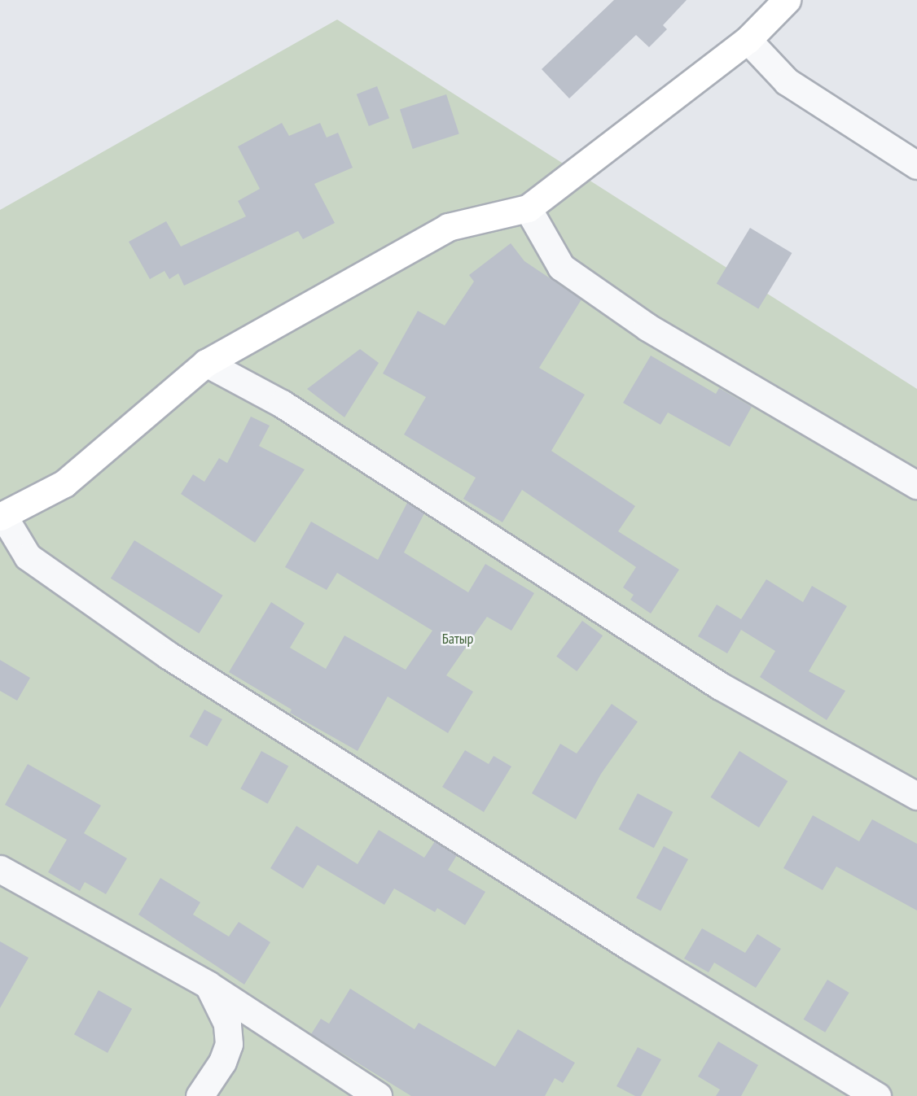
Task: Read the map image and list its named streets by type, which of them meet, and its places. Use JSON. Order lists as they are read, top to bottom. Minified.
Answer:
{"parks":["Батыр"]}
